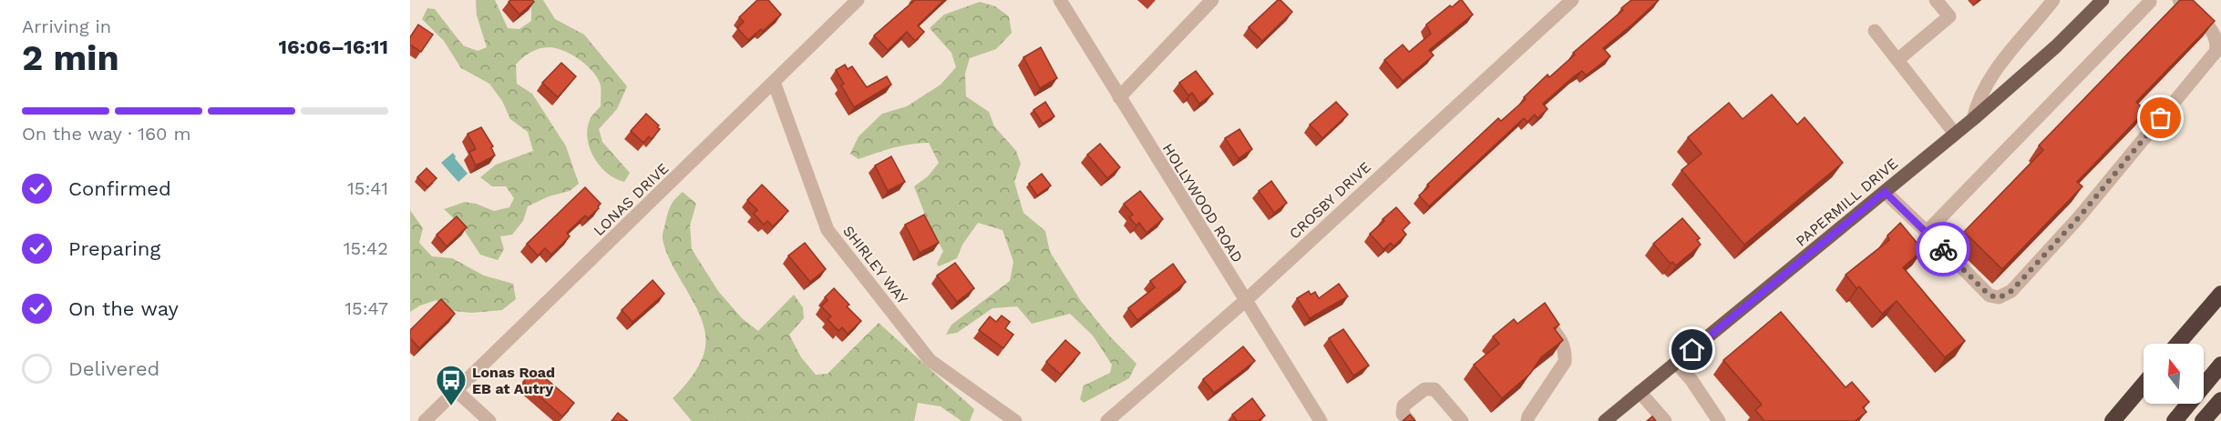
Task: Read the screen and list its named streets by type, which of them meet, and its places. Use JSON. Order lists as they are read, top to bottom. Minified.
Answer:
{"streets":{"main road":["PAPERMILL DRIVE"],"street":["LONAS DRIVE","CROSBY DRIVE","HOLLYWOOD ROAD","SHIRLEY WAY"]},"crossings":[["LONAS DRIVE","SHIRLEY WAY"],["CROSBY DRIVE","HOLLYWOOD ROAD"]],"places":{"bus stop":["Lonas Road EB at Autry"]},"north":"top","page":{"heading":["2 min","Arriving in","16:06–16:11"],"bar":"On the way · 160 m","list":[["Confirmed","15:41"],["Preparing","15:42"],["On the way","15:47"],"Delivered"]}}
